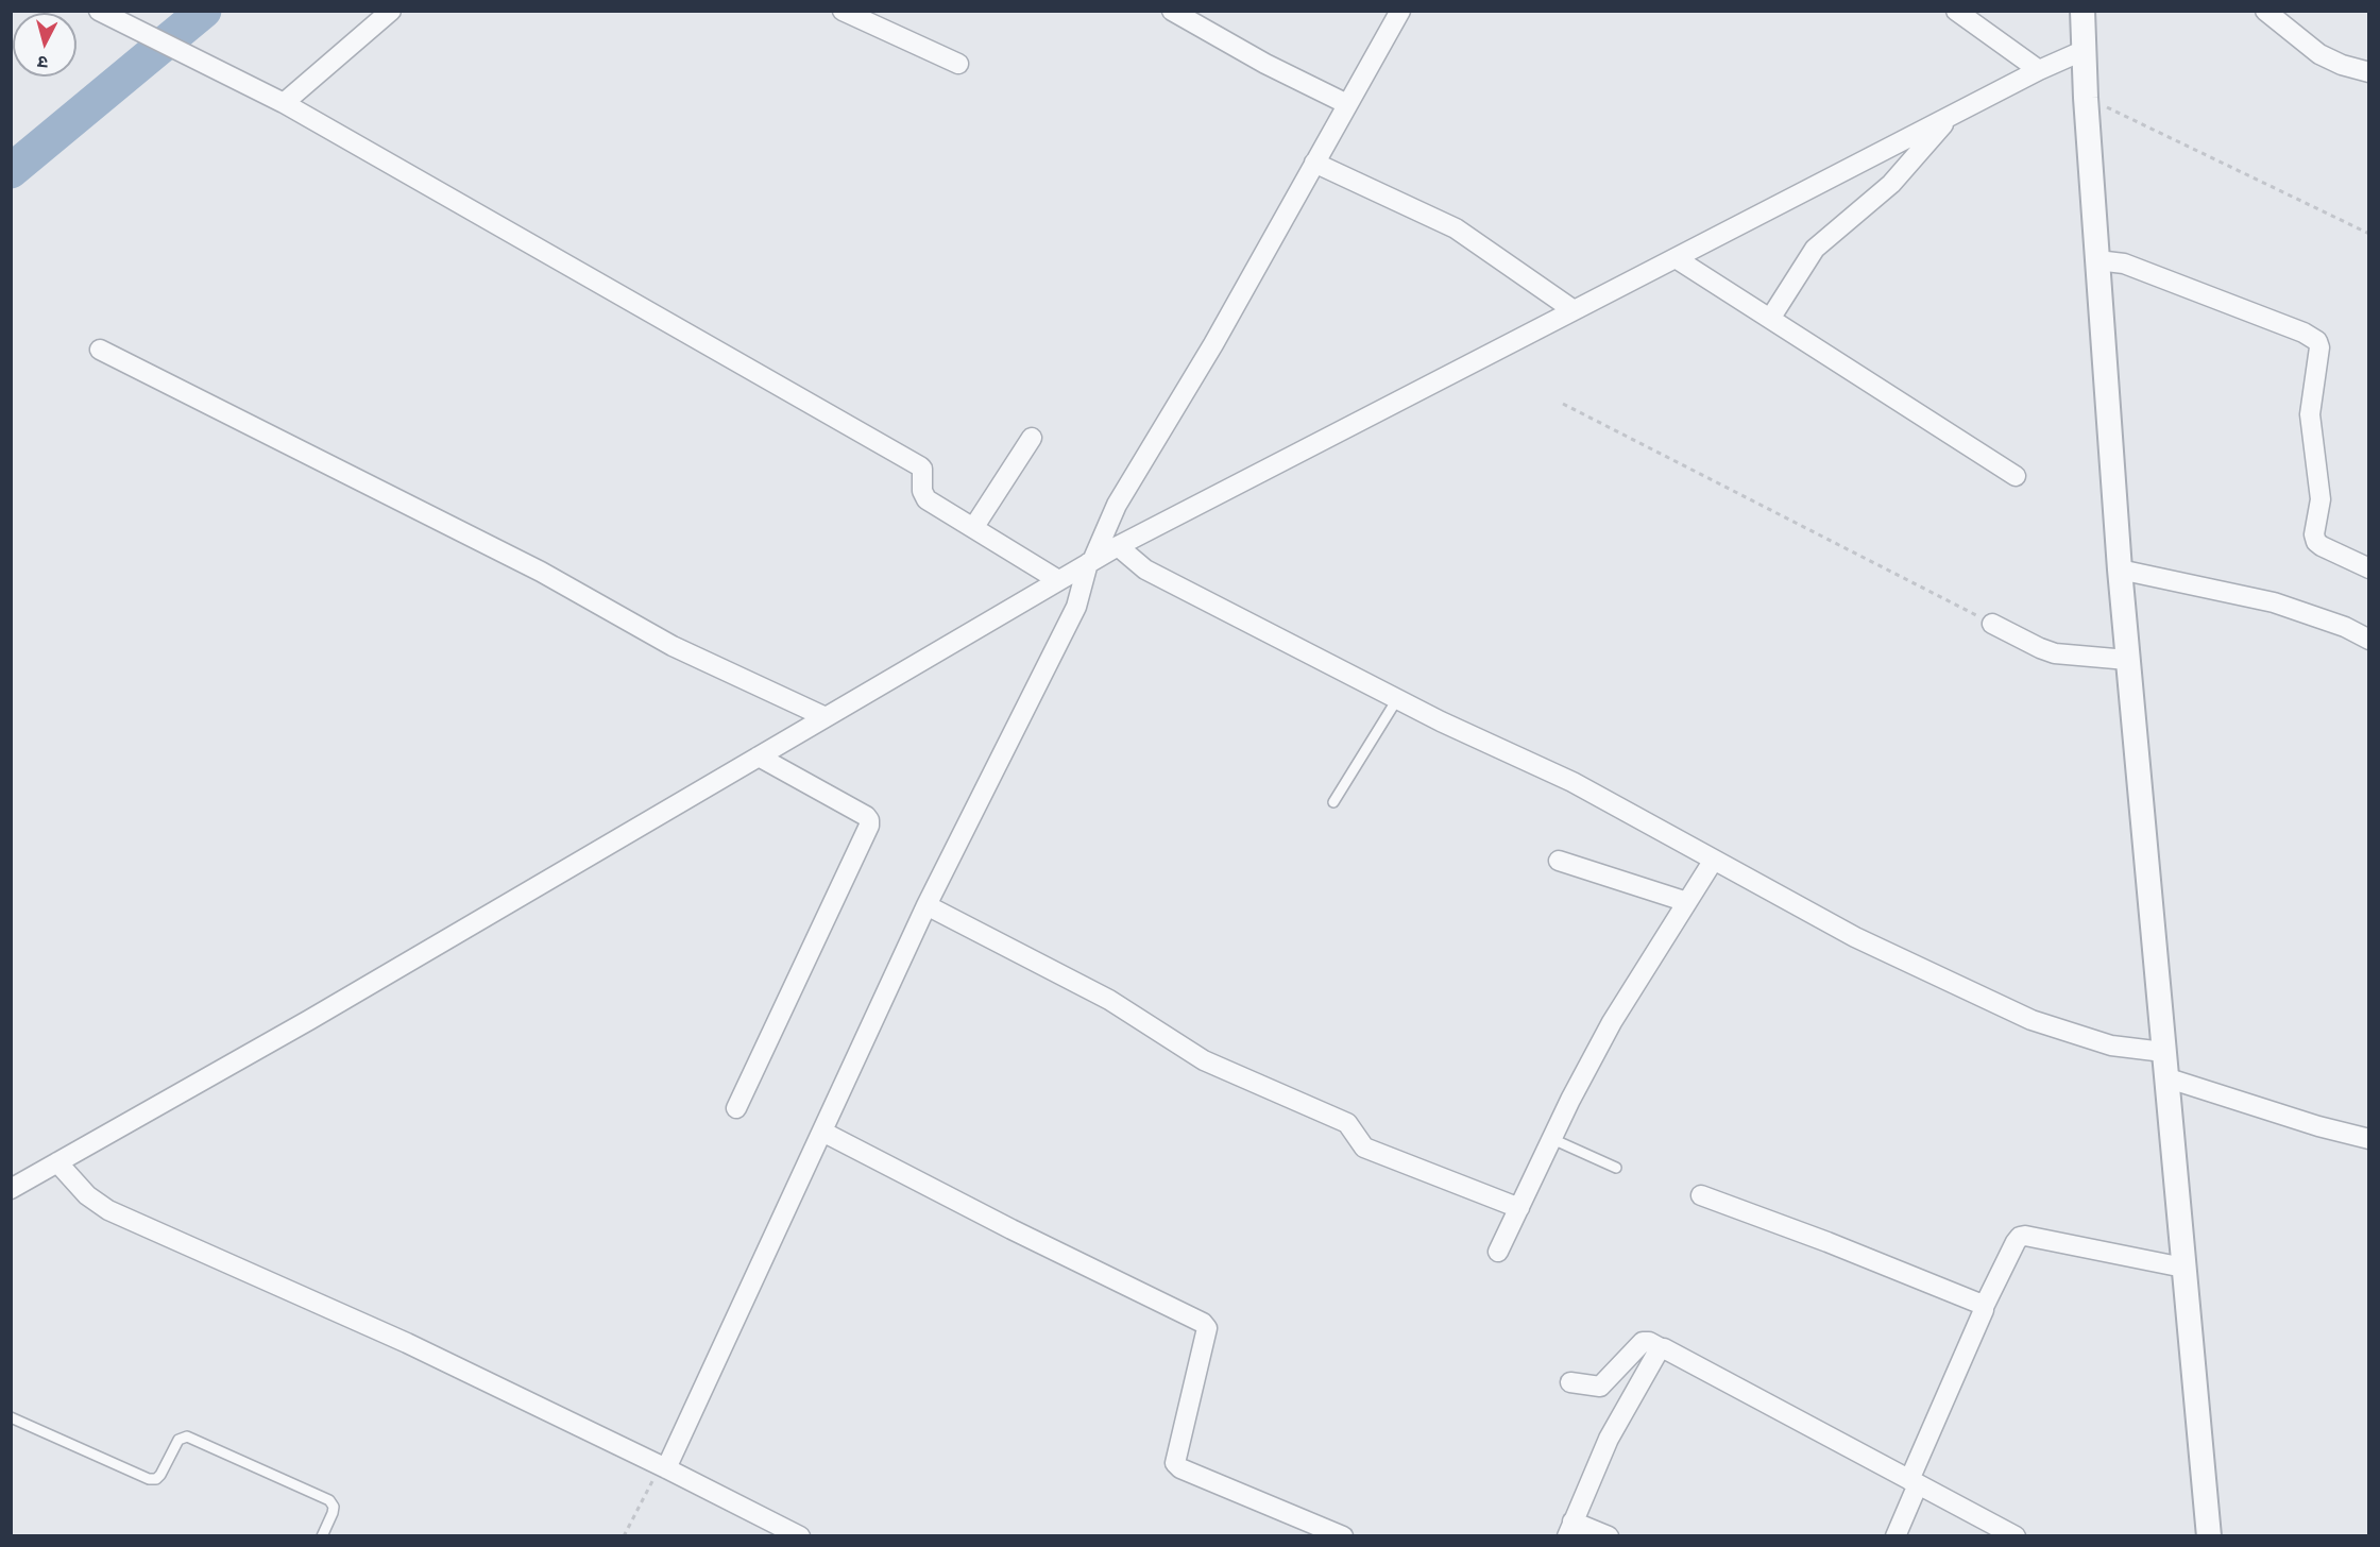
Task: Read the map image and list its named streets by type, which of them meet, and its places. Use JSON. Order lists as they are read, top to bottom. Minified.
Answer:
{"north":"bottom"}
